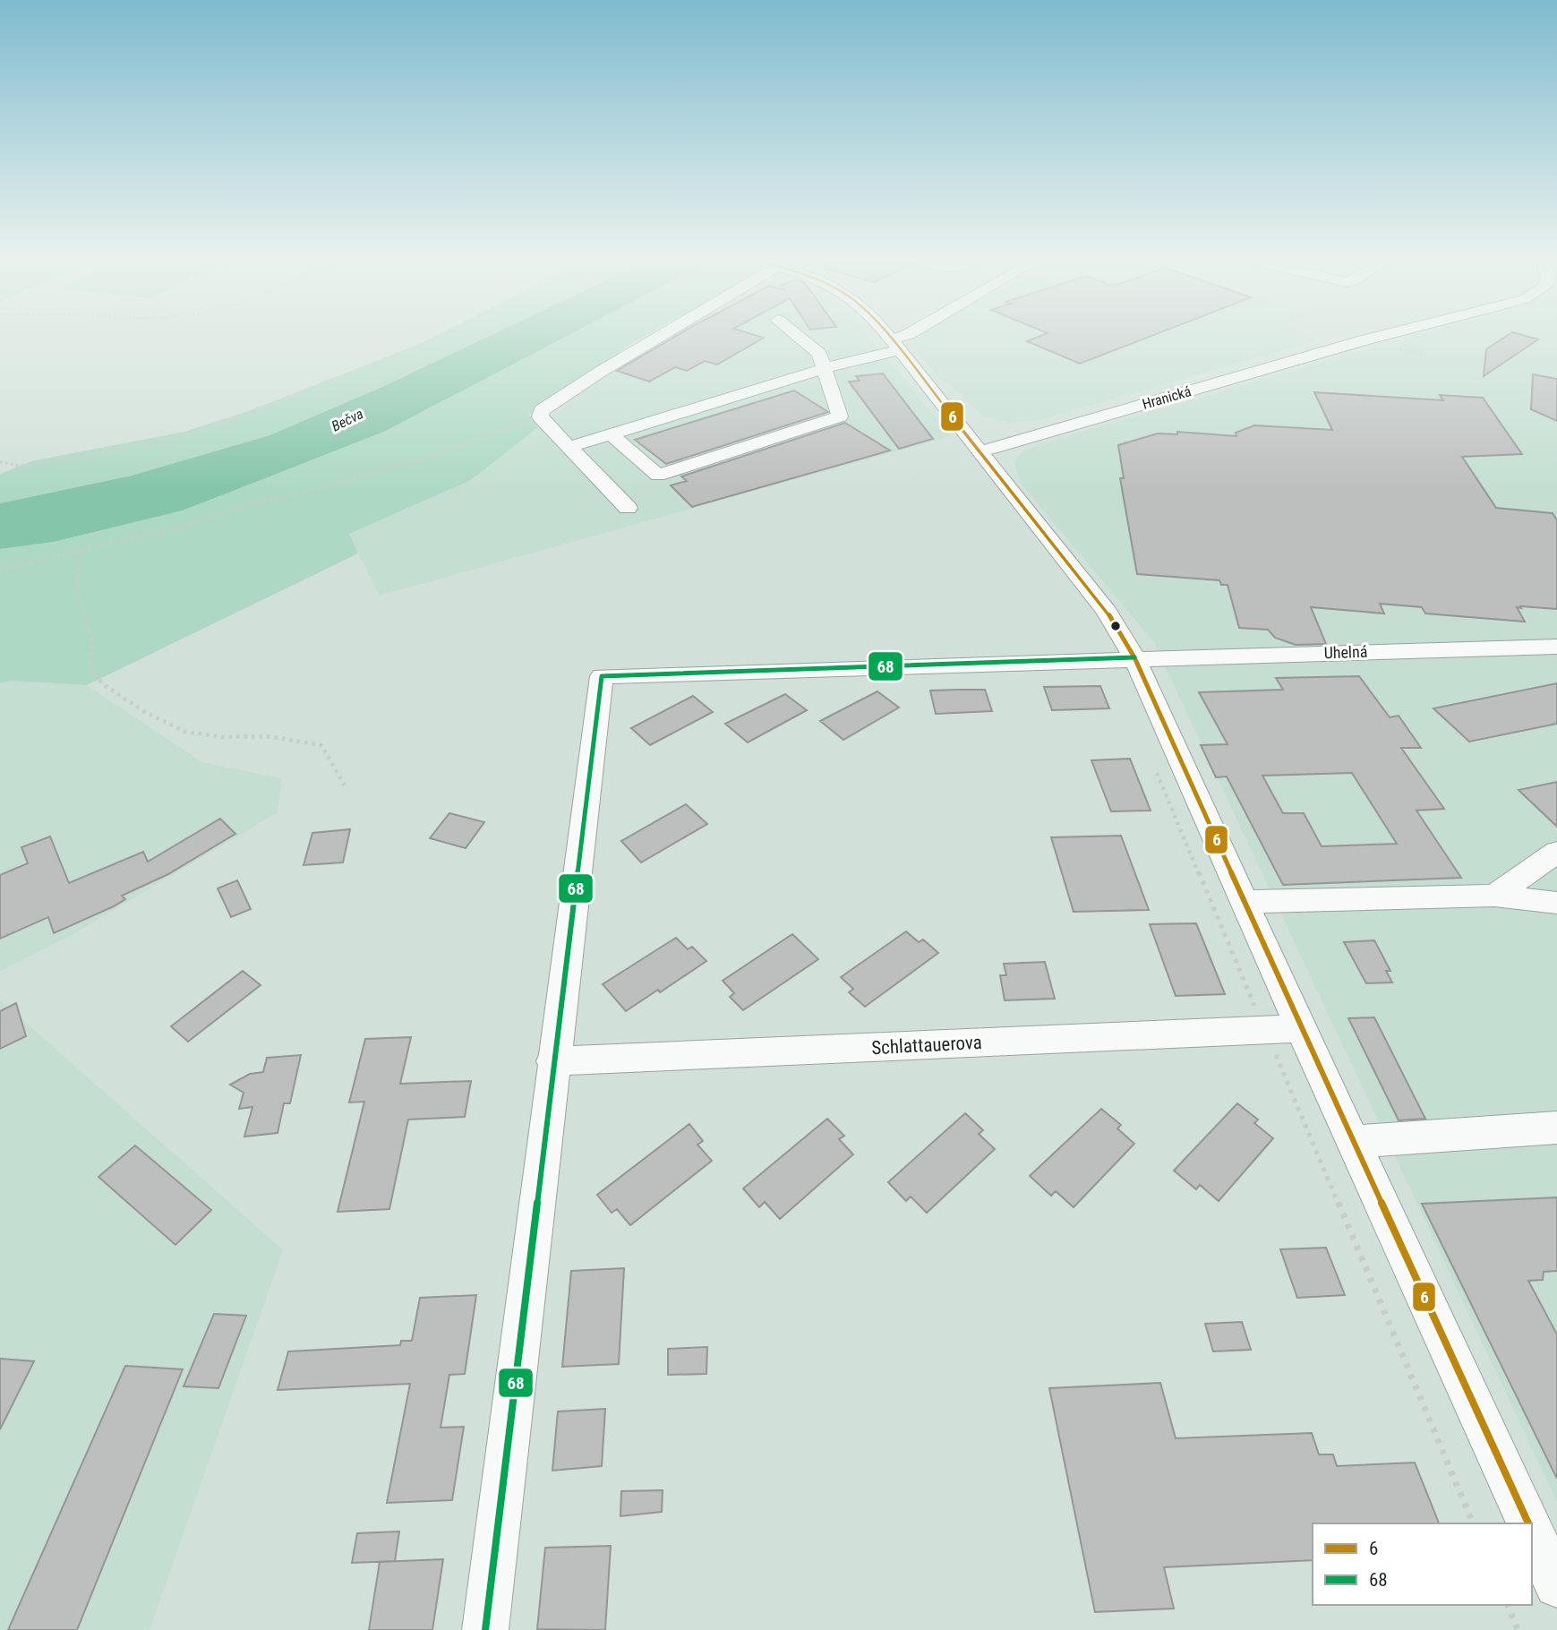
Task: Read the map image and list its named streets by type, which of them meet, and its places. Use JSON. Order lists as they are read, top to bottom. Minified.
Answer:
{"streets":{"street":["Hranická","Uhelná","Schlattauerova"]},"crossings":[["Uhelná","Schlattauerova"]],"water":["Bečva"],"lines":["transit line 6","transit line 68"],"legend":["6","68"]}
